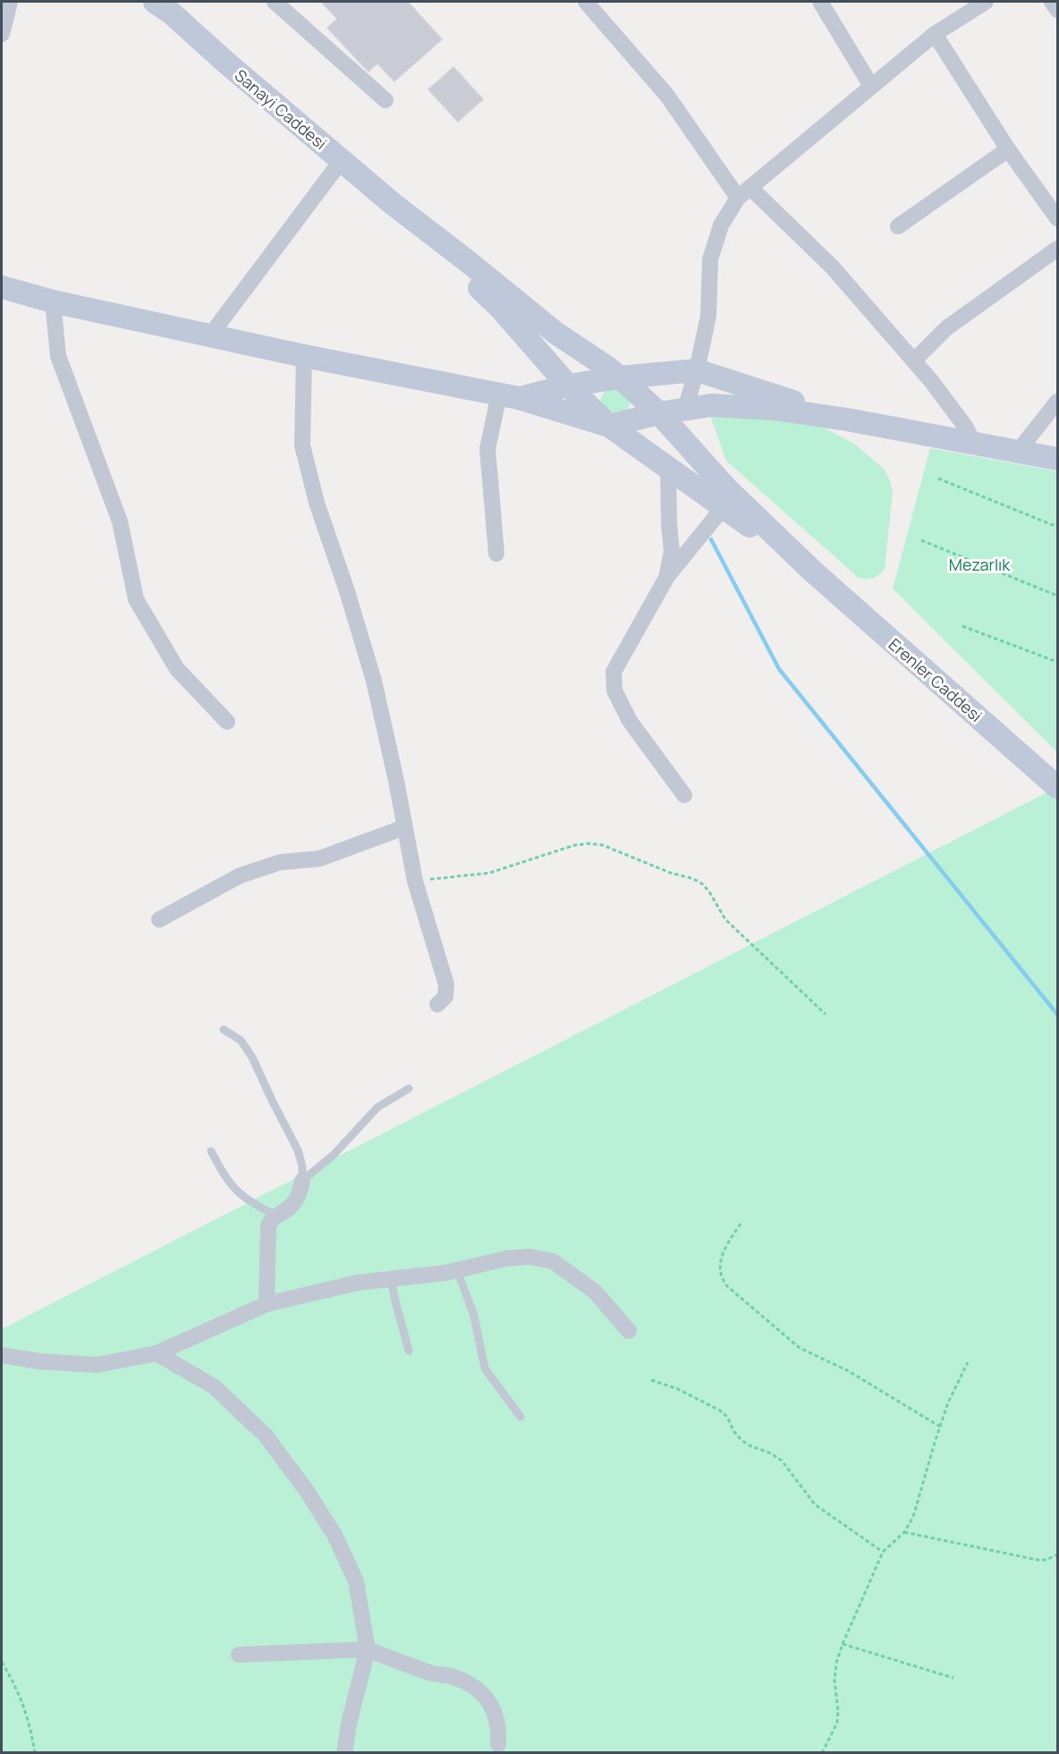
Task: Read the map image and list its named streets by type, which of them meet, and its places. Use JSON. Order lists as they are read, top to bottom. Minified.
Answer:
{"streets":{"main road":["Sanayi Caddesi","Erenler Caddesi"]},"crossings":[["Sanayi Caddesi","Erenler Caddesi"]],"parks":["Mezarlık"]}
